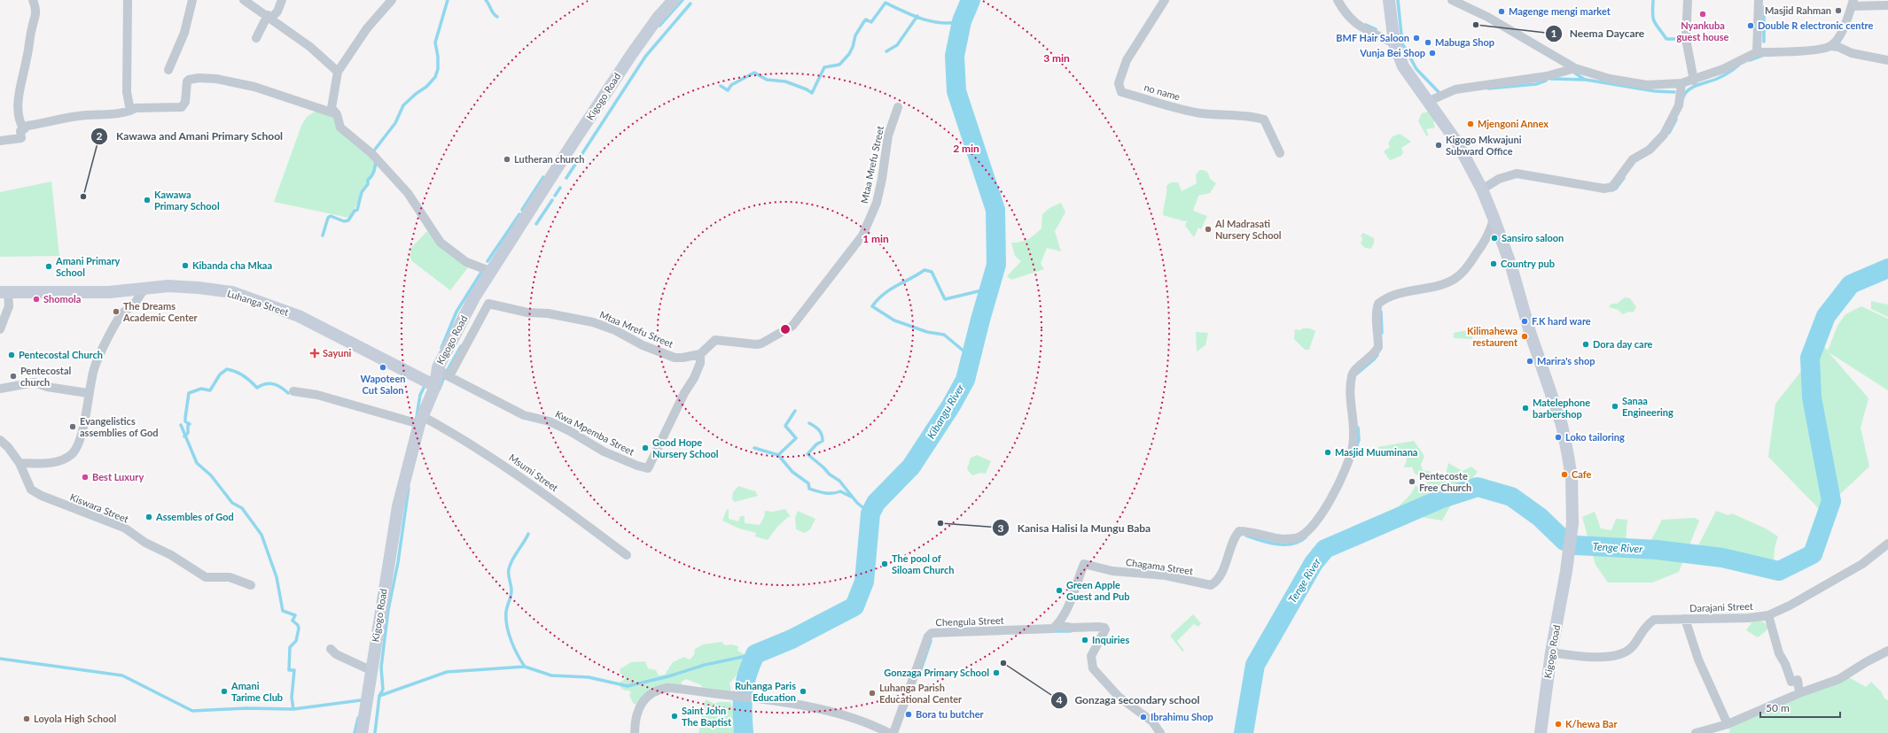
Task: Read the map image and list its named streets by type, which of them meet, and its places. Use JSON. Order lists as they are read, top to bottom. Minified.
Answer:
{"streets":{"street":["no name","Kigogo Road","Mtaa Mrefu Street","Luhanga Street","Kwa Mpemba Street","Msumi Street","Kiswara Street","Chagama Street","Darajani Street","Chengula Street"]},"crossings":[["Kigogo Road","Mtaa Mrefu Street"],["Kigogo Road","Luhanga Street"],["Kigogo Road","Kwa Mpemba Street"],["Kigogo Road","Msumi Street"],["Kigogo Road","Chagama Street"],["Kigogo Road","Darajani Street"],["Mtaa Mrefu Street","Kwa Mpemba Street"],["Chagama Street","Chengula Street"]],"water":["Kibangu River","Tenge River"],"places":{"other":["Masjid Rahman","Magenge mengi market","Nyankuba guest house","Neema Daycare","Double R electronic centre","BMF Hair Saloon","Mabuga Shop","Vunja Bei Shop","Mjengoni Annex","Kigogo Mkwajuni Subward Office","Lutheran church","Kawawa and Amani Primary School","Kawawa Primary School","Al Madrasati Nursery School","Sansiro saloon","Country pub","Kibanda cha Mkaa","Amani Primary School","Shomola","The Dreams Academic Center","F.K hard ware","Kilimahewa restaurent","Dora day care","Pentecostal Church","Marira's shop","Wapoteen Cut Salon","Pentecostal church","Sanaa Engineering","Matelephone barbershop","Evangelistics assemblies of God","Loko tailoring","Good Hope Nursery School","Masjid Muuminana","Cafe","Best Luxury","Pentecoste Free Church","Assembles of God","Kanisa Halisi la Mungu Baba","The pool of Siloam Church","Green Apple Guest and Pub","Inquiries","Gonzaga secondary school","Gonzaga Primary School","Amani Tarime Club","Ruhanga Paris Education","Luhanga Parish Educational Center","Bora tu butcher","Saint John The Baptist","Ibrahimu Shop","Loyola High School","K/hewa Bar"],"health":["Sayuni"]},"scale_bar":"50 m","rings":["3 min","2 min","1 min"]}
